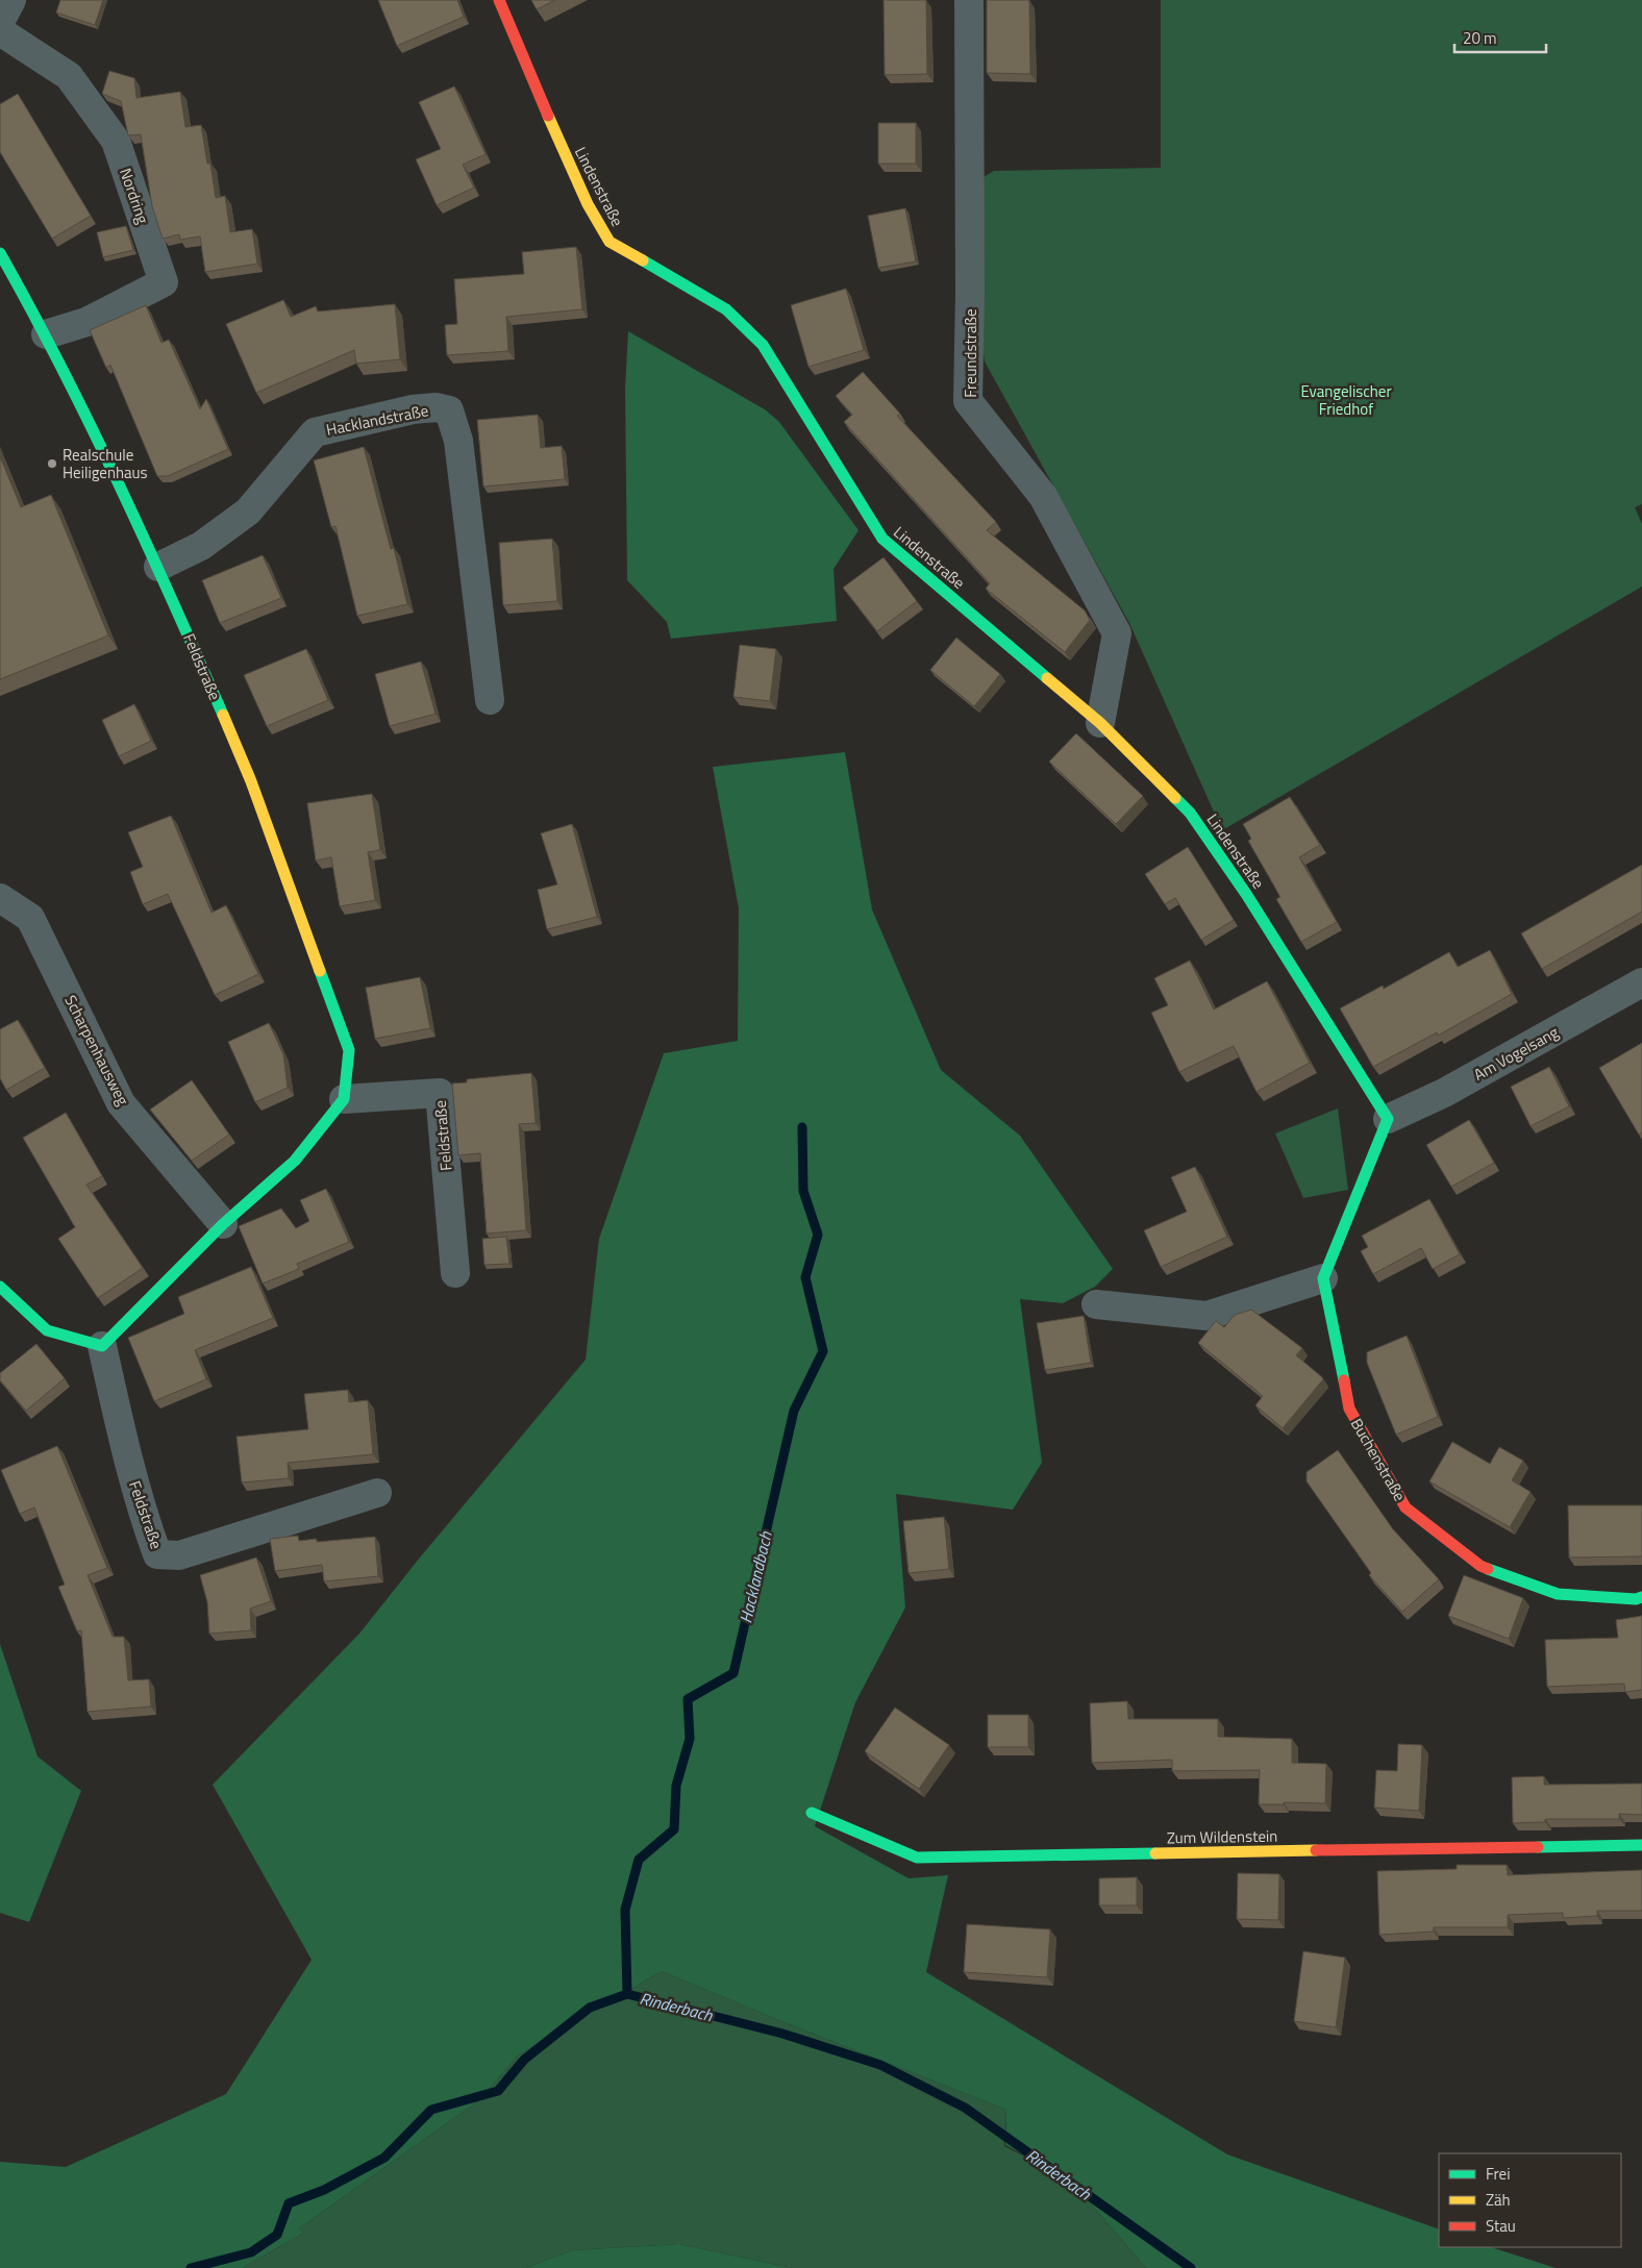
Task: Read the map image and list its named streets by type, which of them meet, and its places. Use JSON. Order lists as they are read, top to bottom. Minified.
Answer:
{"streets":{"street":["Lindenstraße","Nordring","Freundstraße","Hacklandstraße","Feldstraße","Scharpenhausweg","Am Vogelsang","Buchenstraße","Zum Wildenstein"]},"crossings":[["Lindenstraße","Freundstraße"],["Lindenstraße","Am Vogelsang"],["Nordring","Feldstraße"],["Hacklandstraße","Feldstraße"]],"water":["Hacklandbach","Rinderbach"],"parks":["Evangelischer Friedhof"],"places":["Realschule Heiligenhaus"],"legend":["Frei","Zäh","Stau"],"scale_bar":"20 m"}
